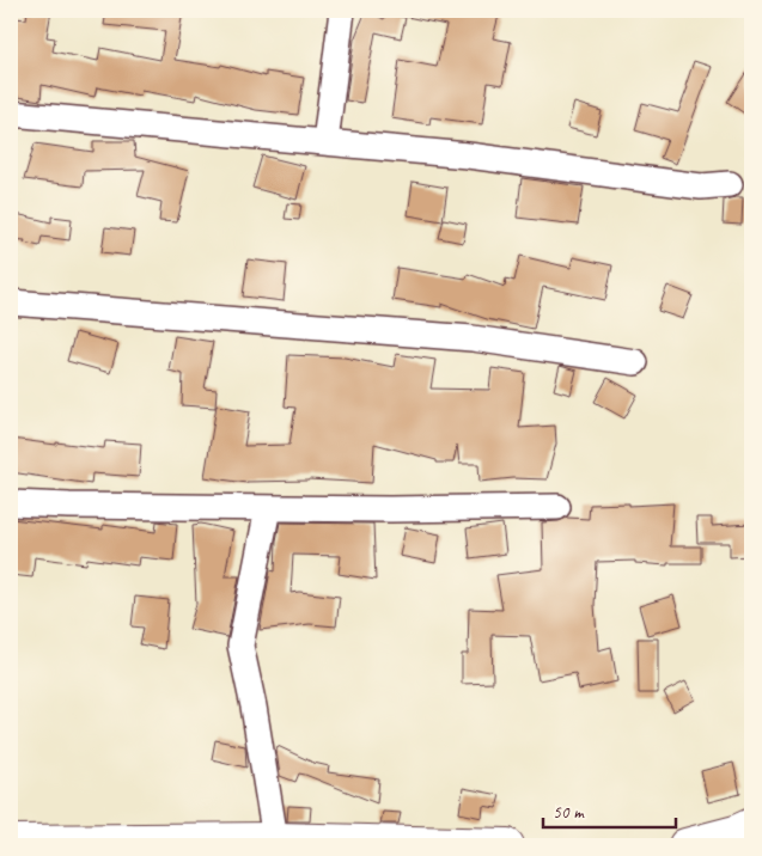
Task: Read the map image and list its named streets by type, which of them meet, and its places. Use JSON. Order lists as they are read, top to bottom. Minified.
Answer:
{"scale_bar":"50 m"}
